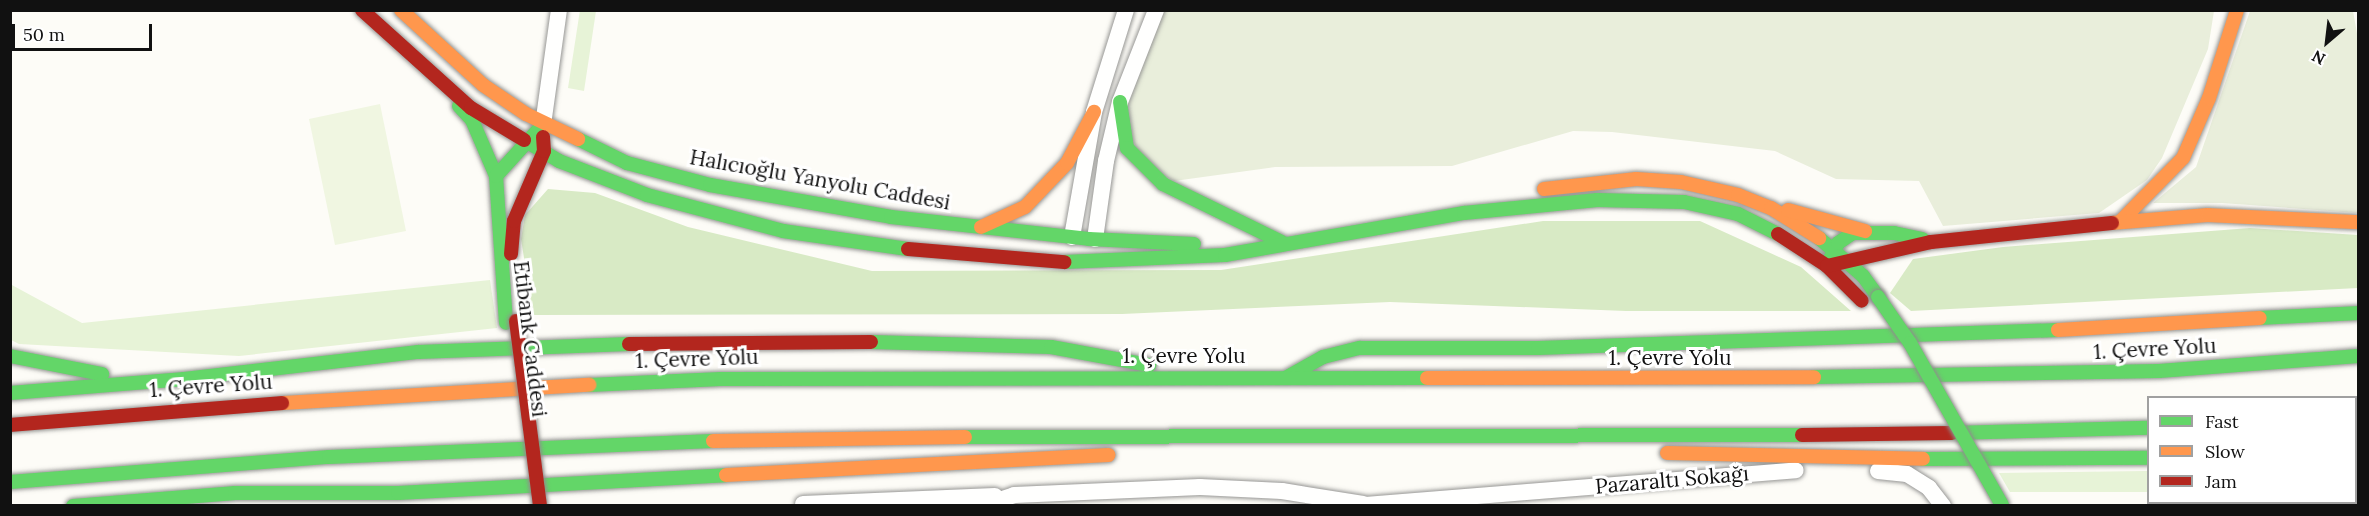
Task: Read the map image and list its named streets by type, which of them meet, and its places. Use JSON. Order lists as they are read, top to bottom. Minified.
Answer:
{"streets":{"main road":["Halıcıoğlu Yanyolu Caddesi","Etibank Caddesi","1. Çevre Yolu"],"street":["Pazaraltı Sokağı"]},"crossings":[["Halıcıoğlu Yanyolu Caddesi","Etibank Caddesi"]],"legend":["Fast","Slow","Jam"],"scale_bar":"50 m","north":"bottom left"}
